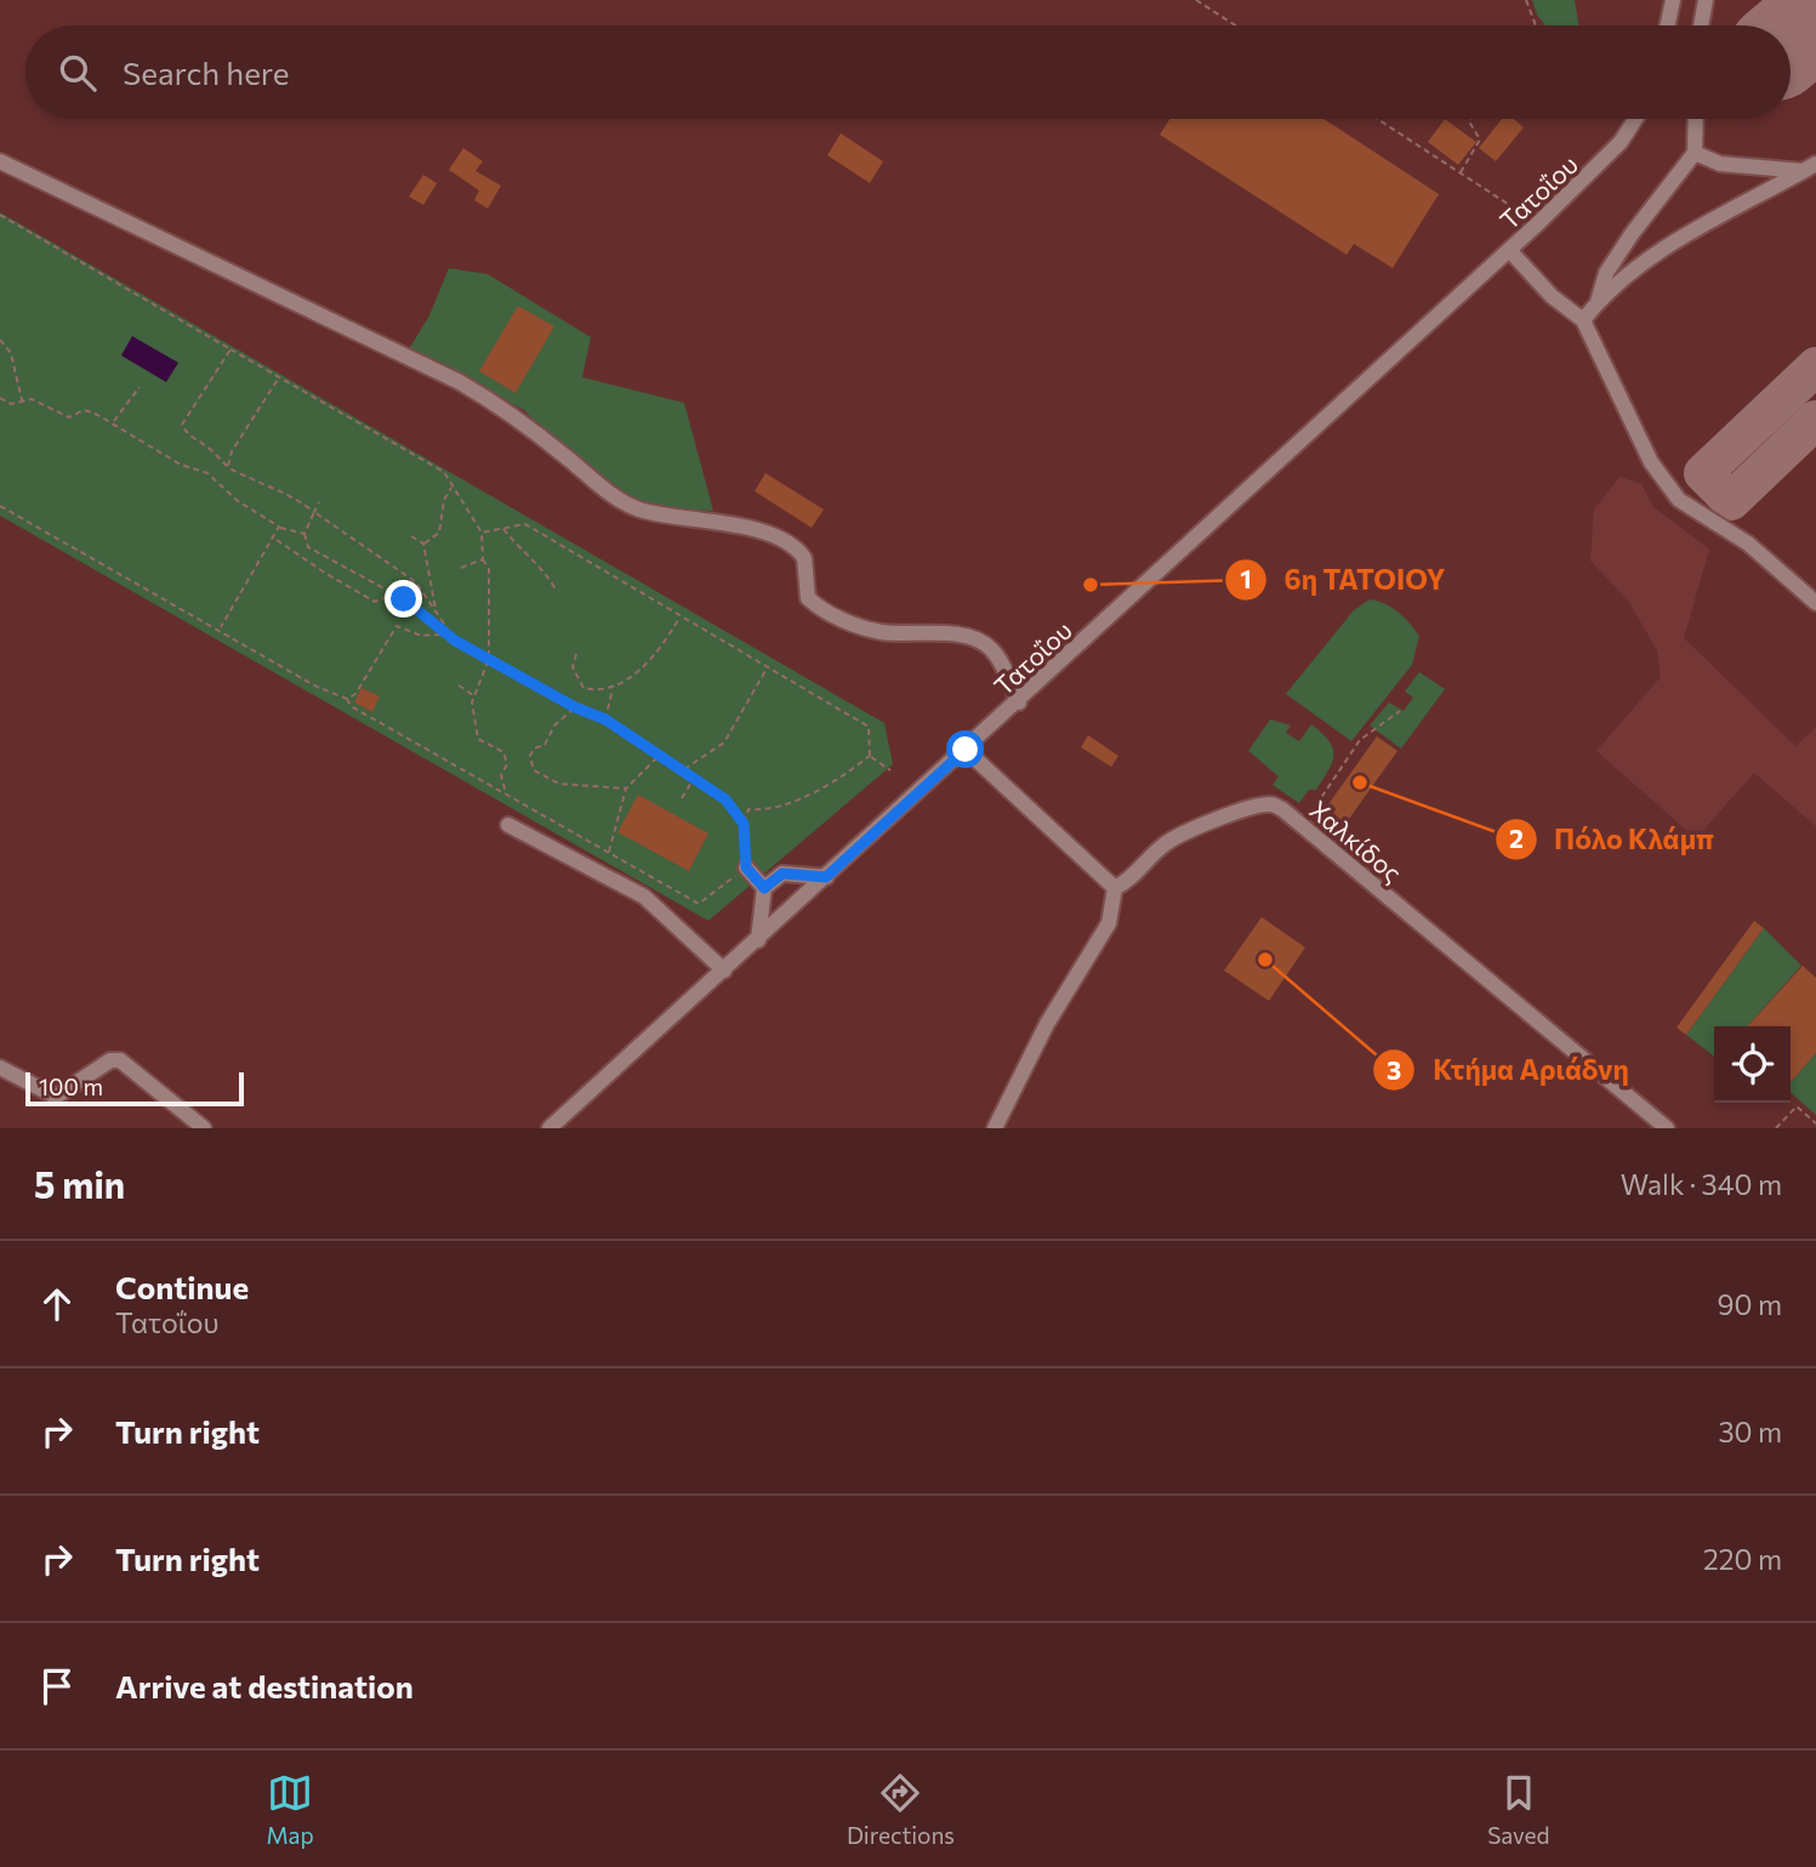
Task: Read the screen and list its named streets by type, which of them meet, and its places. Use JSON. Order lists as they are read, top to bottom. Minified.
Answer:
{"streets":{"street":["Τατοΐου","Χαλκίδος"]},"places":["6η ΤΑΤΟΙΟΥ","Πόλο Κλάμπ","Κτήμα Αριάδνη"],"scale_bar":"100 m","page":{"search":"Search here","scale":"100 m","heading":["5 min","Walk · 340 m"],"list":[["Continue","Τατοΐου","90 m"],["Turn right","30 m"],["Turn right","220 m"],"Arrive at destination"],"nav":["Map","Directions","Saved"]}}
